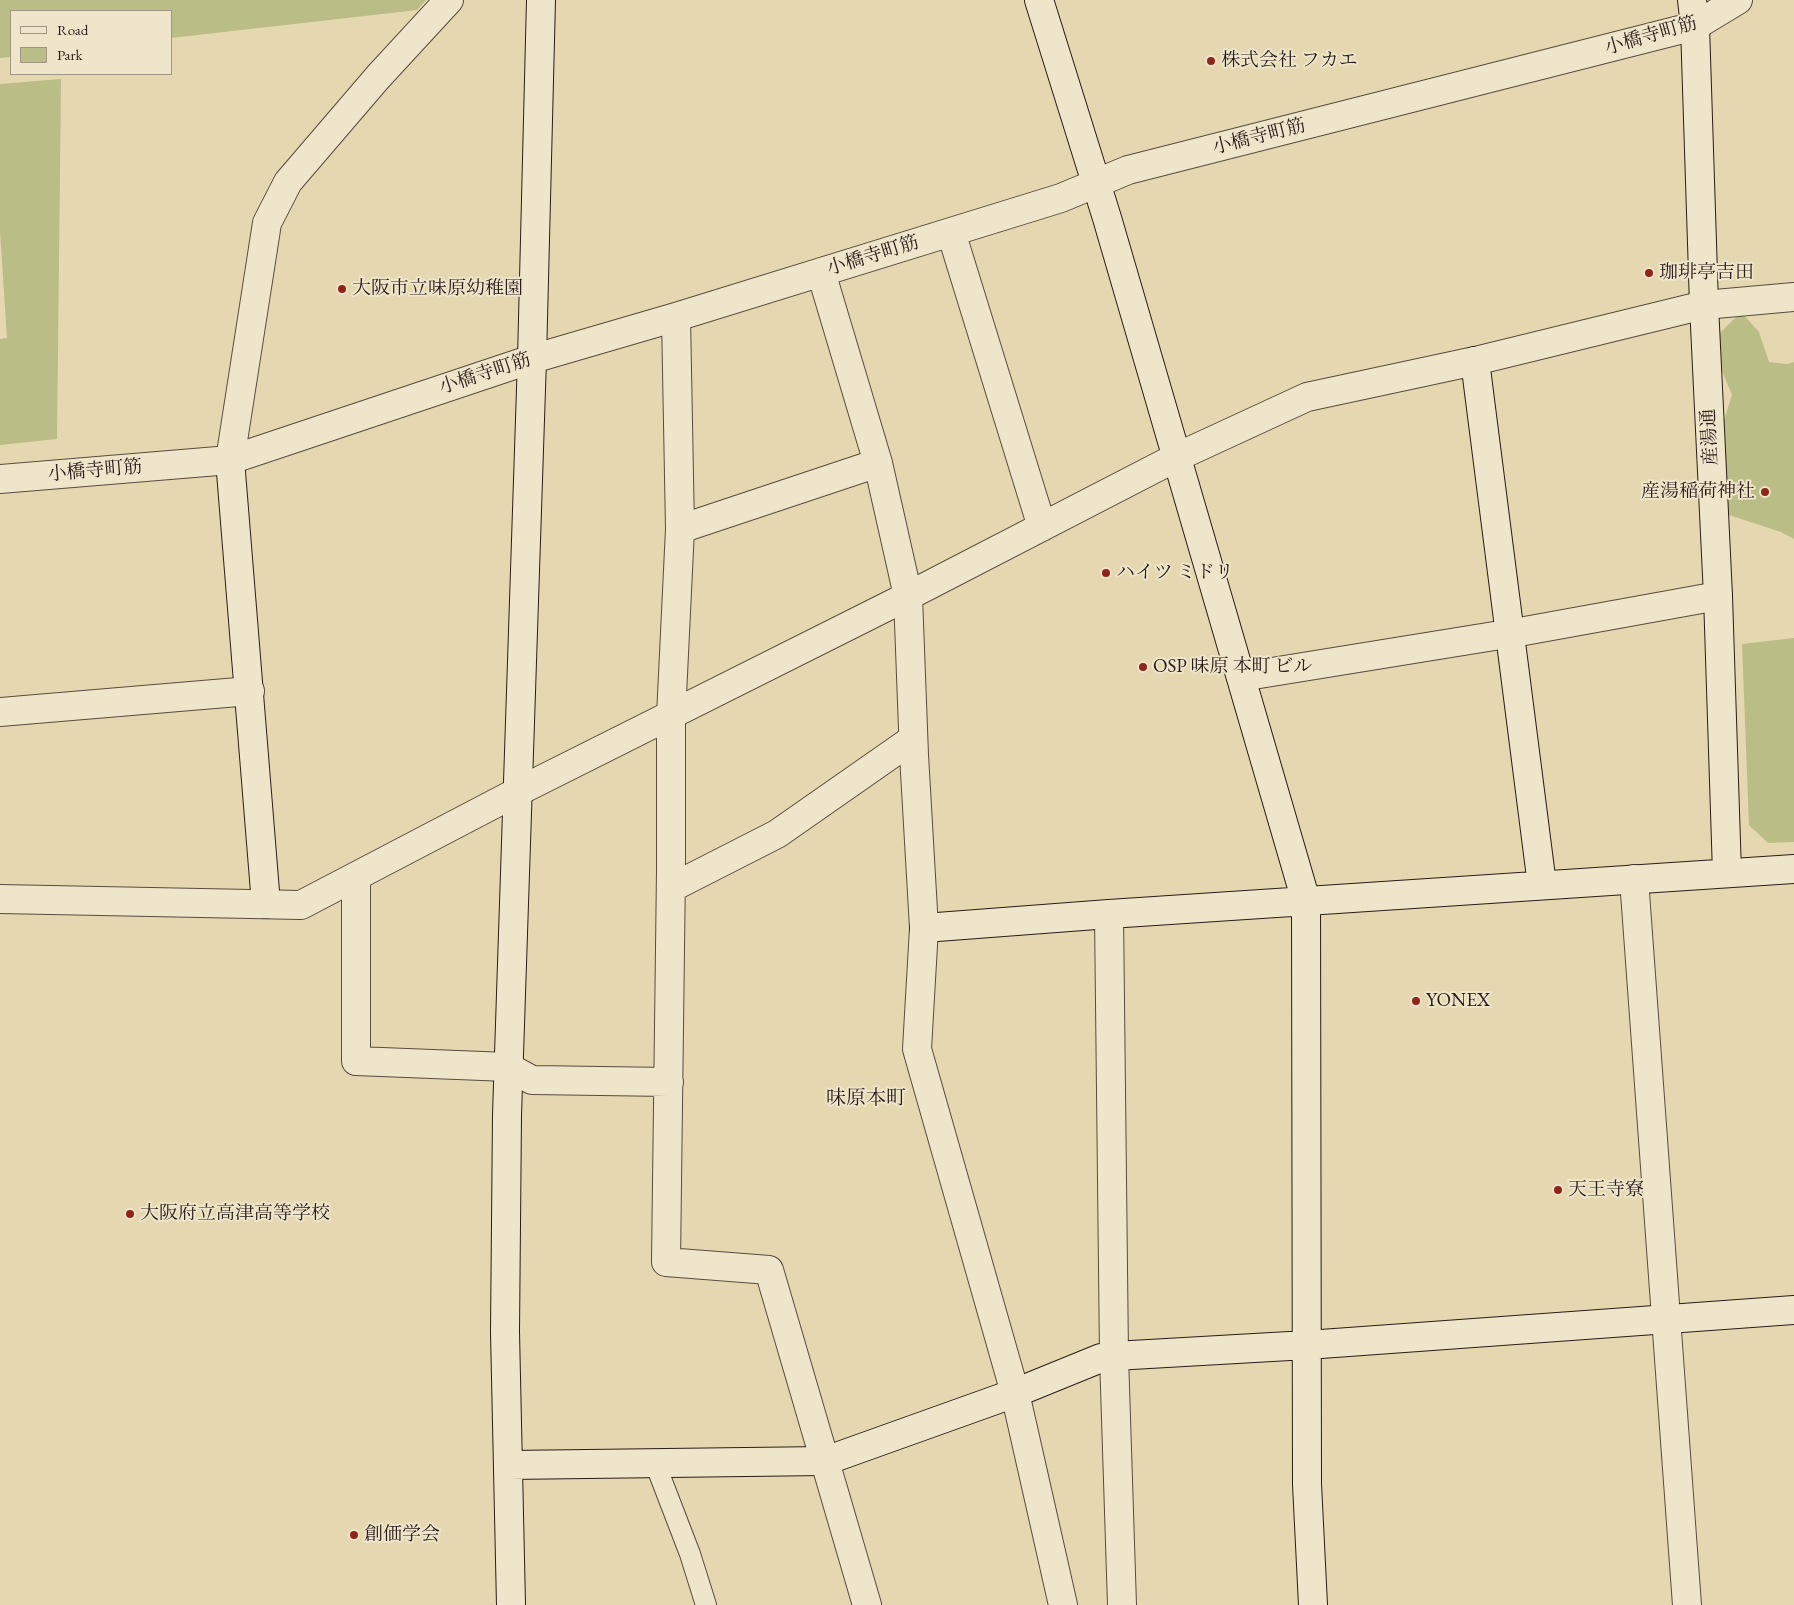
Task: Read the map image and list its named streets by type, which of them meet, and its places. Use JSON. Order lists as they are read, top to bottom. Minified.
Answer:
{"streets":{"street":["小橋寺町筋","産湯通"]},"crossings":[["小橋寺町筋","産湯通"]],"districts":["味原本町"],"places":["株式会社 フカエ","珈琲亭吉田","大阪市立味原幼稚園","産湯稲荷神社","ハイツ ミドリ","OSP 味原 本町 ビル","YONEX","天王寺寮","大阪府立高津高等学校","創価学会"],"legend":["Road","Park"]}
